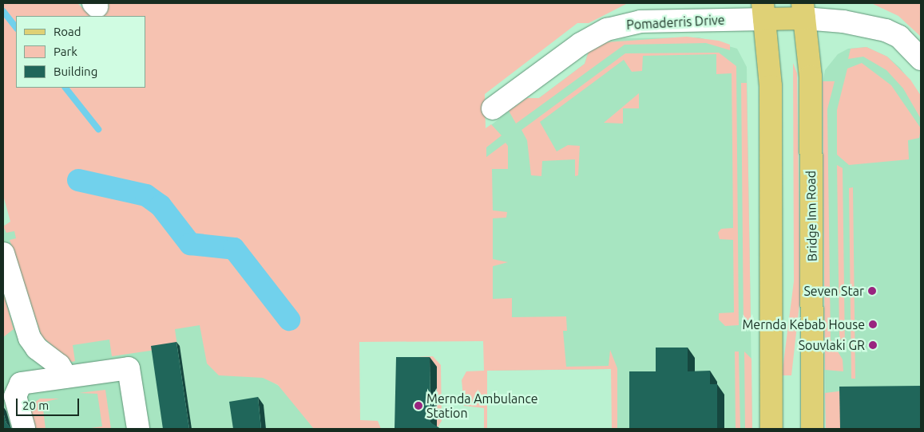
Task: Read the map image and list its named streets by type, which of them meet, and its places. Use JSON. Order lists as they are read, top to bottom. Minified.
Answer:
{"streets":{"main road":["Bridge Inn Road"],"street":["Pomaderris Drive"]},"places":["Seven Star","Mernda Kebab House","Souvlaki GR","Mernda Ambulance Station"],"legend":["Road","Park","Building"],"scale_bar":"20 m"}
